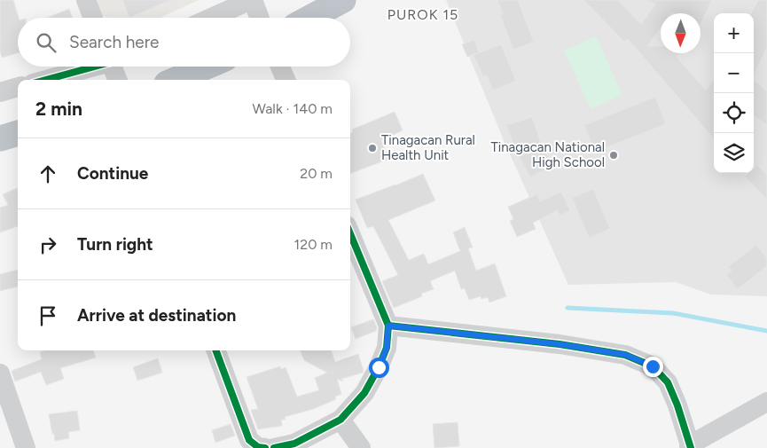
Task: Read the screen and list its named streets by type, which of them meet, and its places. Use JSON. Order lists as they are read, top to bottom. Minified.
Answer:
{"districts":["PUROK 15"],"places":["Tinagacan Rural Health Unit","Tinagacan National High School"],"north":"bottom","page":{"map_buttons":["+","−"],"search":"Search here","heading":["2 min","Walk · 140 m"],"list":[["Continue","20 m"],["Turn right","120 m"],"Arrive at destination"]}}
